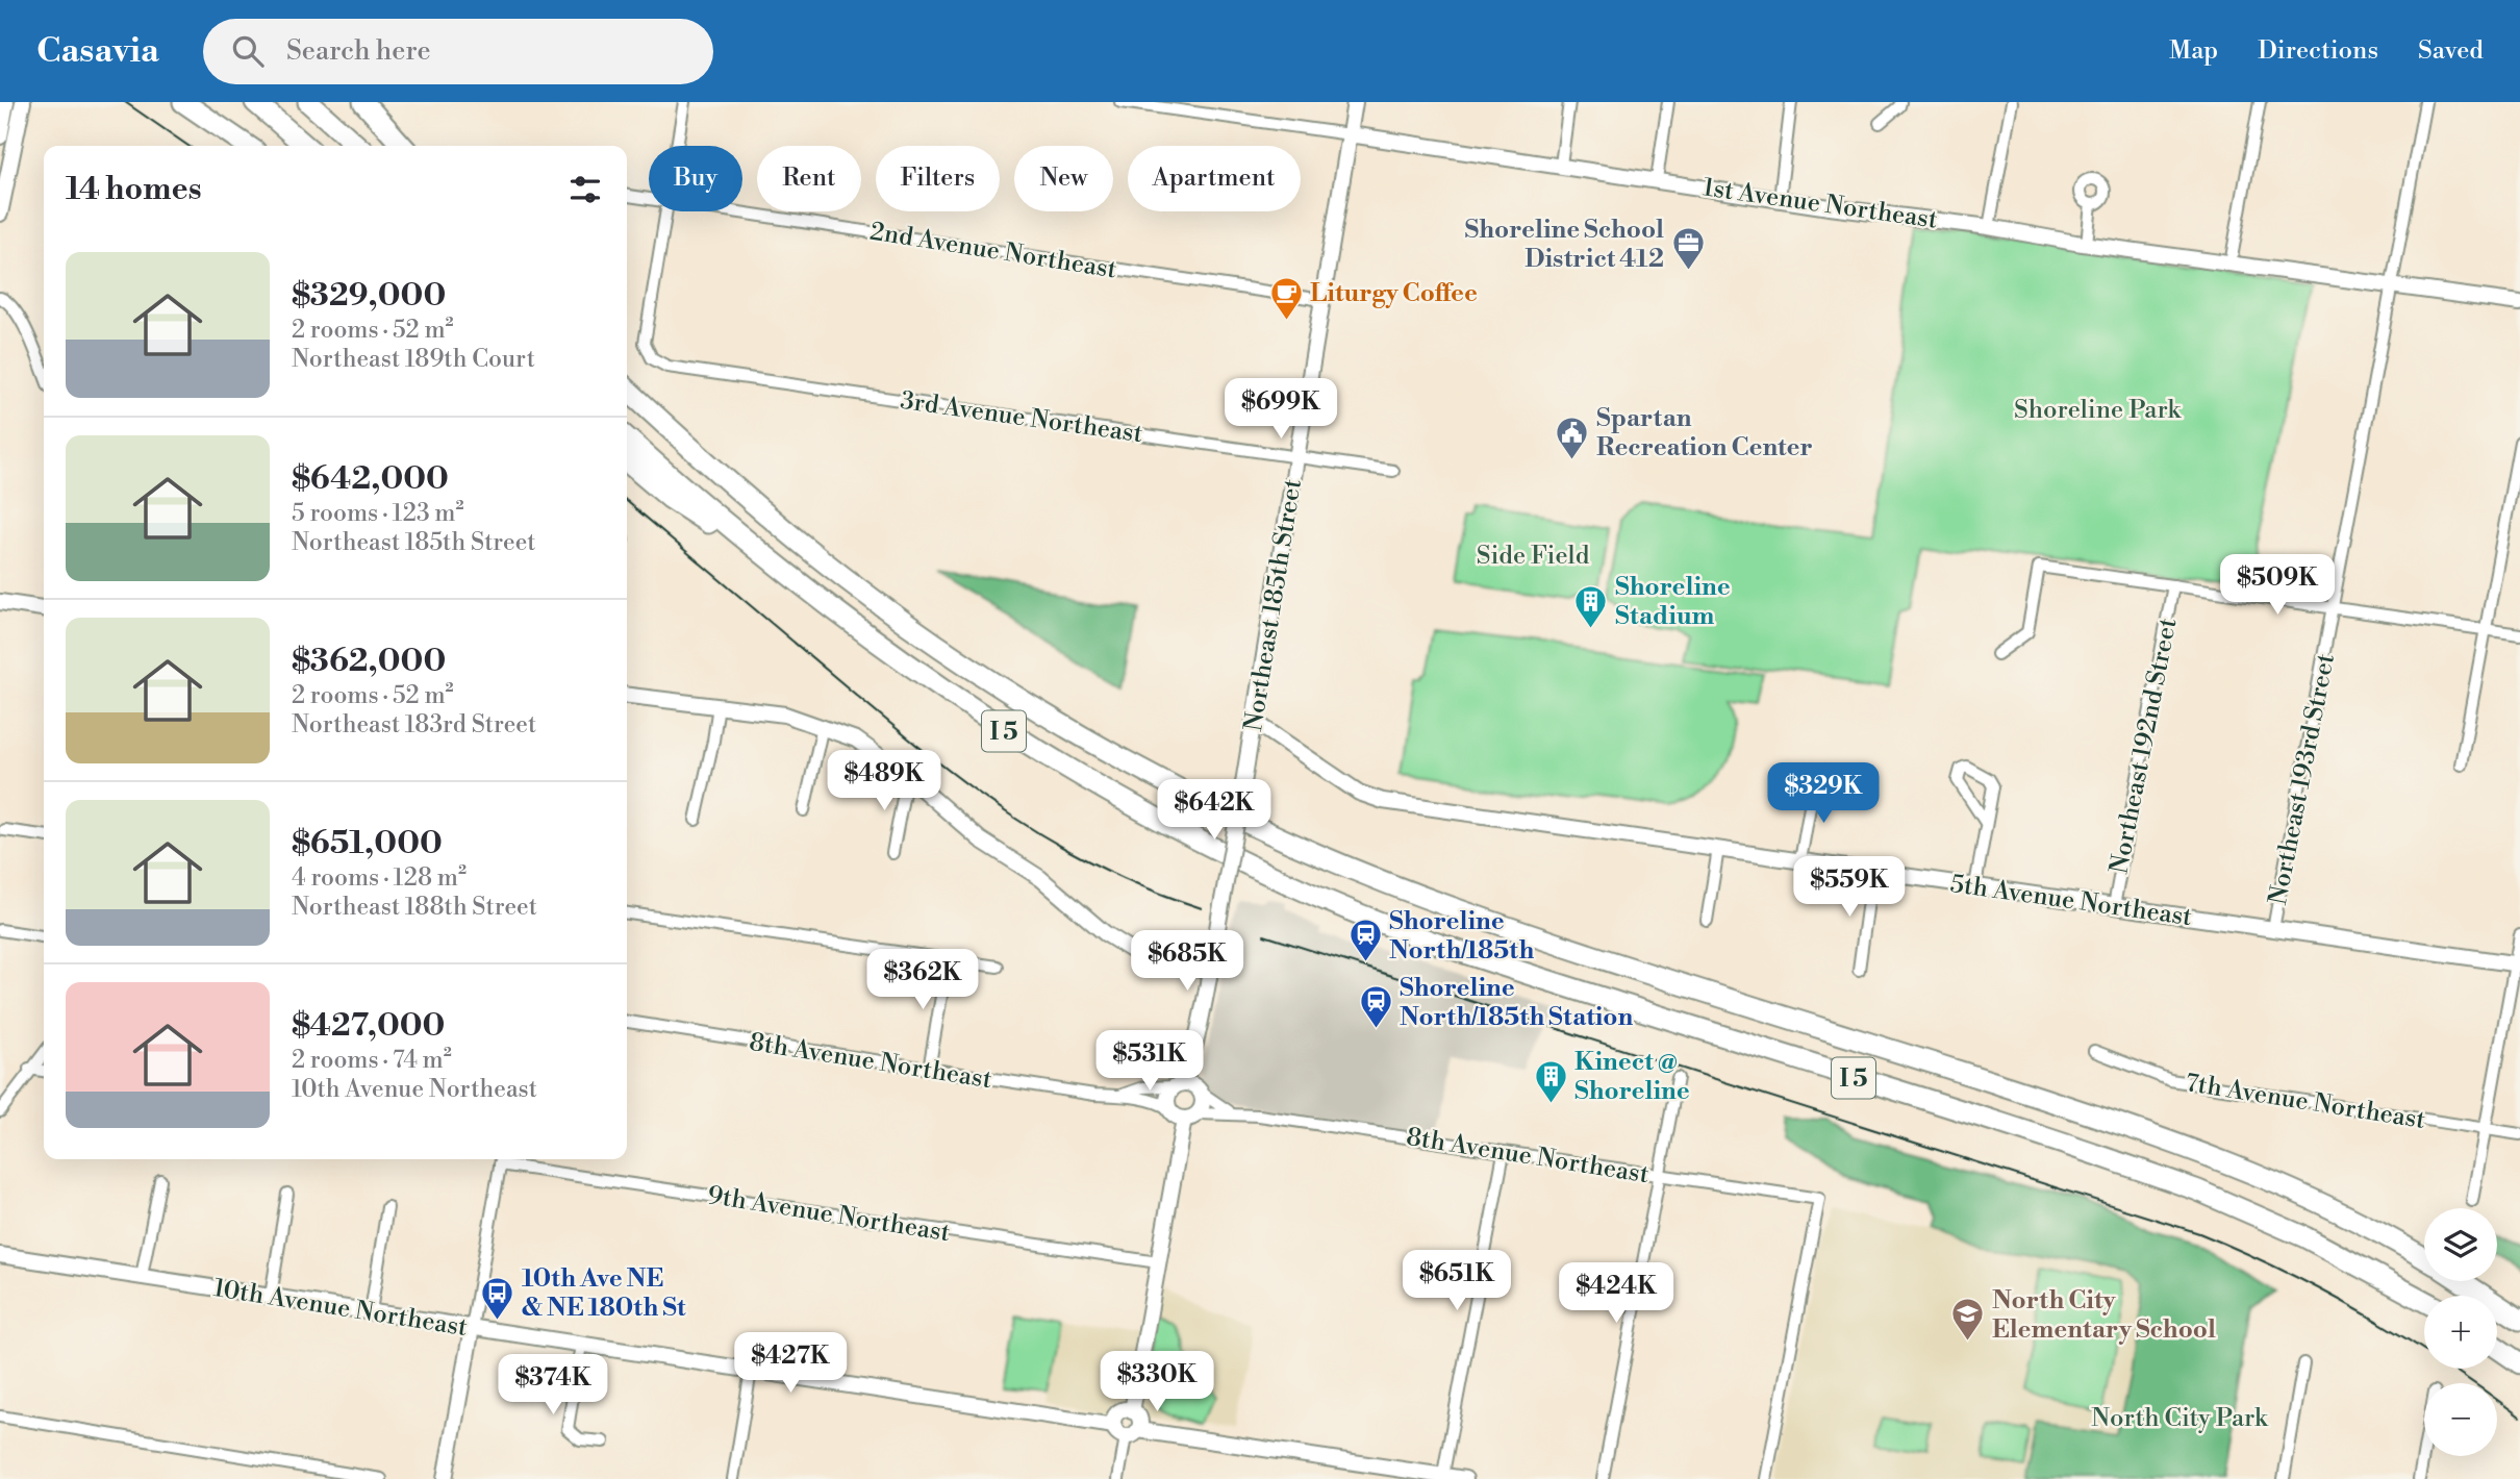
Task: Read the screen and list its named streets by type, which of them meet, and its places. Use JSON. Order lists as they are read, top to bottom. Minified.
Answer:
{"streets":{"highway":["I 5"],"street":["1st Avenue Northeast","2nd Avenue Northeast","3rd Avenue Northeast","Northeast 185th Street","Northeast 192nd Street","Northeast 193rd Street","5th Avenue Northeast","8th Avenue Northeast","7th Avenue Northeast","9th Avenue Northeast","10th Avenue Northeast"]},"crossings":[["1st Avenue Northeast","Northeast 185th Street"],["1st Avenue Northeast","Northeast 193rd Street"],["2nd Avenue Northeast","Northeast 185th Street"],["3rd Avenue Northeast","Northeast 185th Street"],["Northeast 185th Street","5th Avenue Northeast"],["Northeast 185th Street","8th Avenue Northeast"],["Northeast 192nd Street","5th Avenue Northeast"],["Northeast 193rd Street","5th Avenue Northeast"]],"parks":["Shoreline Park","Side Field","North City Park"],"places":{"office":["Shoreline School District 412"],"cafe":["Liturgy Coffee"],"public building":["Spartan Recreation Center"],"building":["Shoreline Stadium","Kinect @ Shoreline"],"station":["Shoreline North/185th","Shoreline North/185th Station"],"bus stop":["10th Ave NE & NE 180th St"],"school or university":["North City Elementary School"]},"page":{"header":"Casavia","search":"Search here","nav":["Map","Directions","Saved"],"chip":["Buy","Rent","Filters","New","Apartment"],"heading":"14 homes","list":[{"name":"$329,000","note":"2 rooms · 52 m² · Northeast 189th Court"},{"name":"$642,000","note":"5 rooms · 123 m² · Northeast 185th Street"},{"name":"$362,000","note":"2 rooms · 52 m² · Northeast 183rd Street"},{"name":"$651,000","note":"4 rooms · 128 m² · Northeast 188th Street"},{"name":"$427,000","note":"2 rooms · 74 m² · 10th Avenue Northeast"}],"price":["$699K","$509K","$489K","$329K","$642K","$559K","$685K","$362K","$531K","$651K","$424K","$427K","$330K","$374K"],"map_buttons":["+","−"]}}
